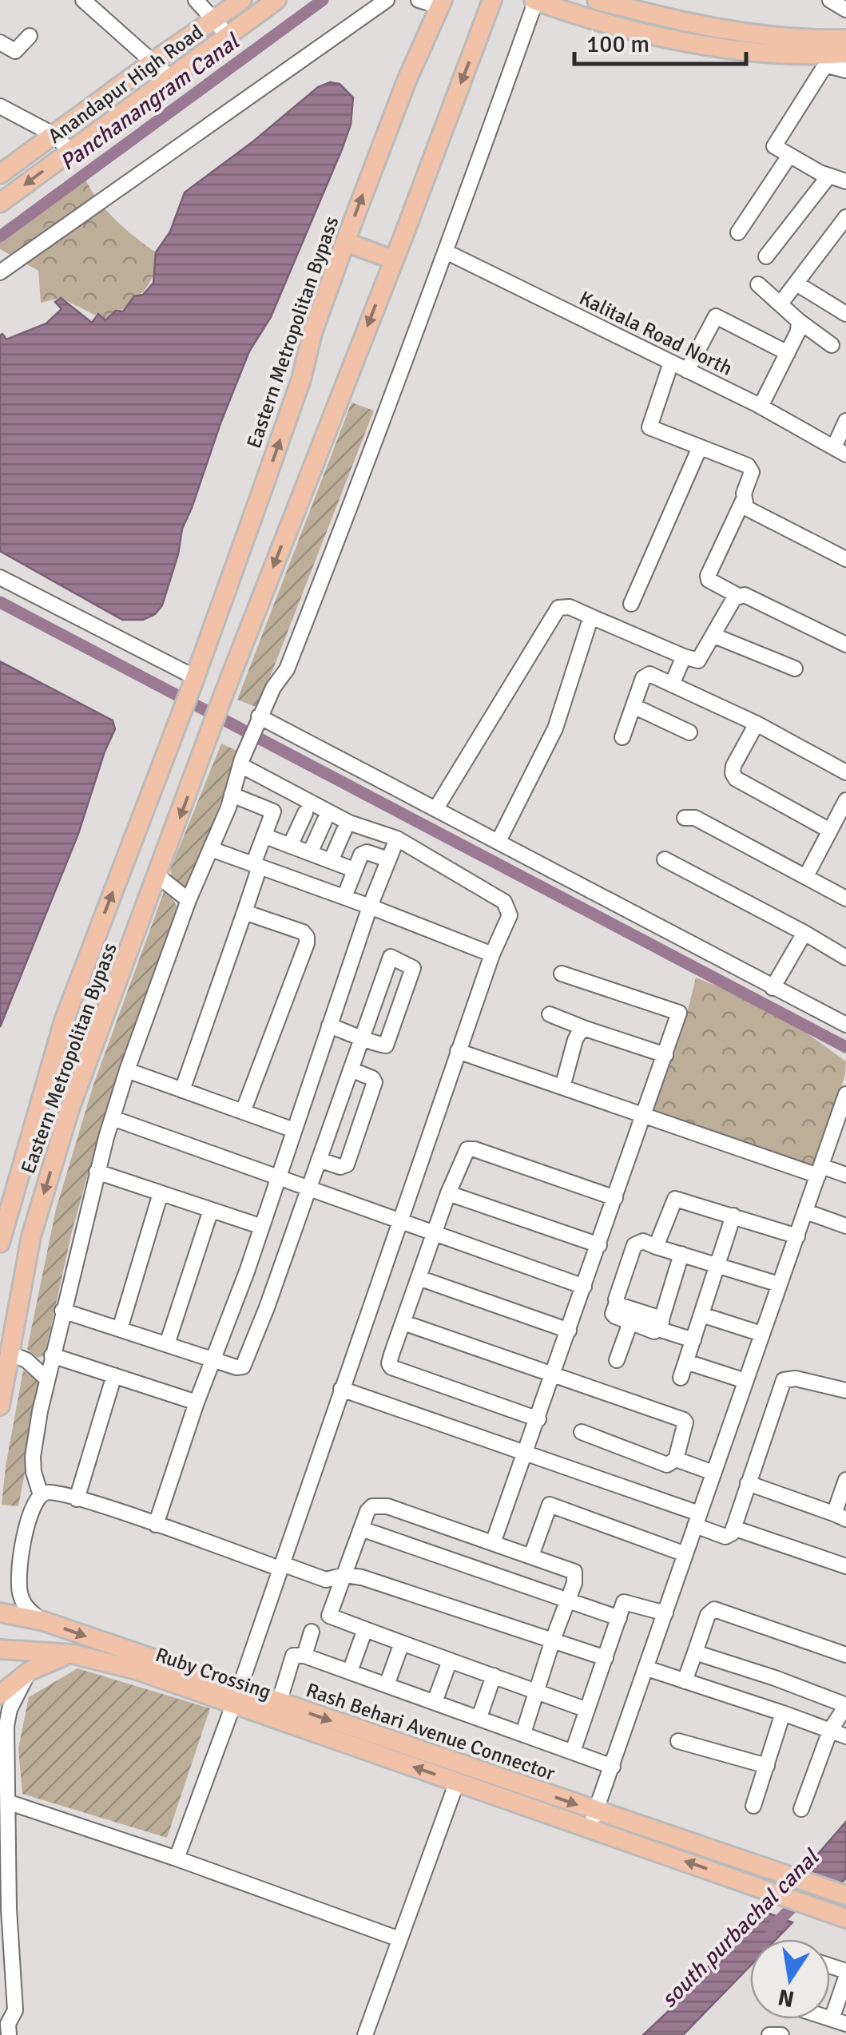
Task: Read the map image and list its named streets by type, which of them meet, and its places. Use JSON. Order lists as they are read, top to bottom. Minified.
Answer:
{"streets":{"main road":["Anandapur High Road","Eastern Metropolitan Bypass","Ruby Crossing","Rash Behari Avenue Connector"],"street":["Kalitala Road North"]},"crossings":[["Ruby Crossing","Rash Behari Avenue Connector"]],"one_way":["Ruby Crossing","Rash Behari Avenue Connector"],"water":["Panchanangram Canal","south purbachal canal"],"scale_bar":"100 m","north":"bottom"}
